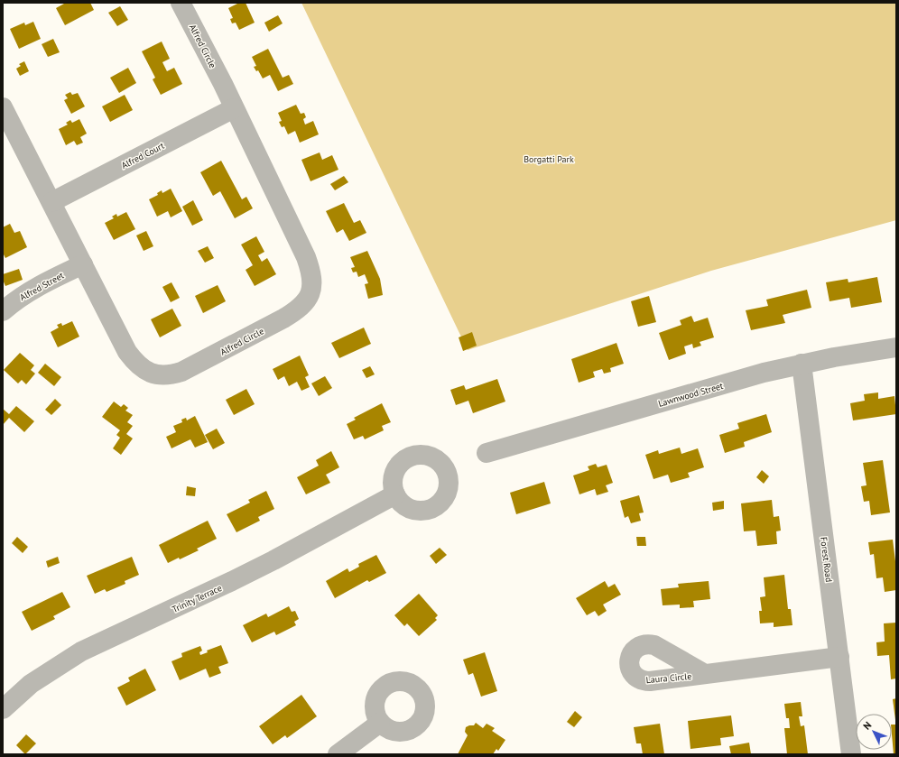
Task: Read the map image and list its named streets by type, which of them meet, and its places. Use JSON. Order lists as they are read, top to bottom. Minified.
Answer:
{"streets":{"street":["Alfred Circle","Alfred Court","Alfred Street","Lawnwood Street","Forest Road","Trinity Terrace"]},"crossings":[["Alfred Circle","Alfred Court"],["Alfred Circle","Alfred Street"],["Lawnwood Street","Forest Road"]],"parks":["Borgatti Park"],"north":"top left"}
